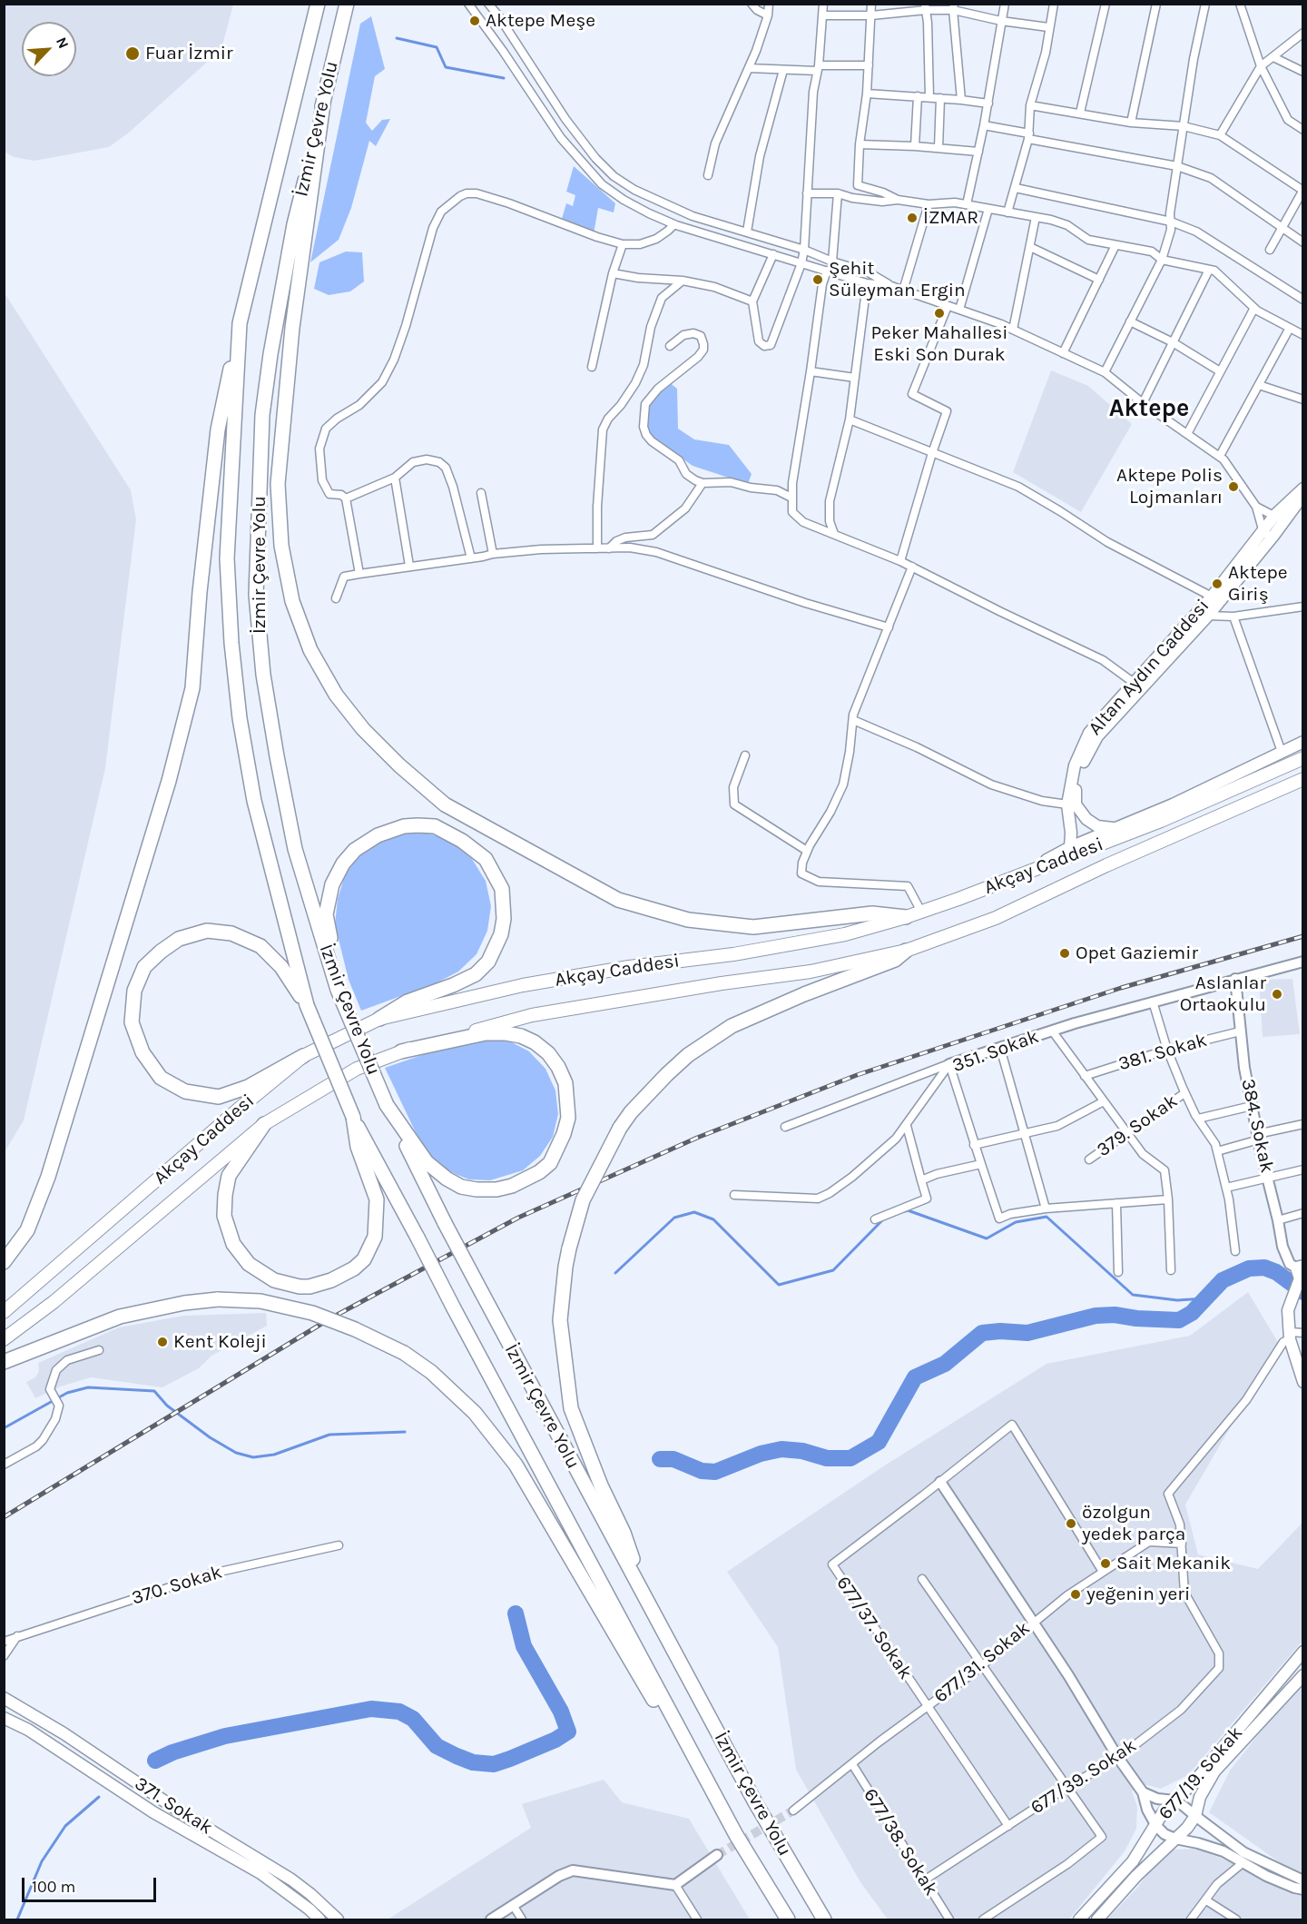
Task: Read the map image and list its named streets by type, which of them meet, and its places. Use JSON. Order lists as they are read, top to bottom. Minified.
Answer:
{"streets":{"highway":["İzmir Çevre Yolu","Akçay Caddesi"],"main road":["Altan Aydın Caddesi","677/19. Sokak","371. Sokak"],"street":["351. Sokak","381. Sokak","379. Sokak","384. Sokak","370. Sokak","677/37. Sokak","677/31. Sokak","677/39. Sokak","677/38. Sokak"]},"crossings":[["351. Sokak","384. Sokak"],["381. Sokak","384. Sokak"],["677/37. Sokak","677/31. Sokak"],["677/37. Sokak","677/39. Sokak"],["677/31. Sokak","677/39. Sokak"],["677/31. Sokak","677/38. Sokak"],["677/39. Sokak","677/38. Sokak"]],"districts":["Aktepe"],"places":["Aktepe Meşe","Fuar İzmir","İZMAR","Şehit Süleyman Ergin","Peker Mahallesi Eski Son Durak","Aktepe Polis Lojmanları","Aktepe Giriş","Opet Gaziemir","Aslanlar Ortaokulu","Kent Koleji","özolgun yedek parça","Sait Mekanik","yeğenin yeri"],"scale_bar":"100 m","north":"top right"}
